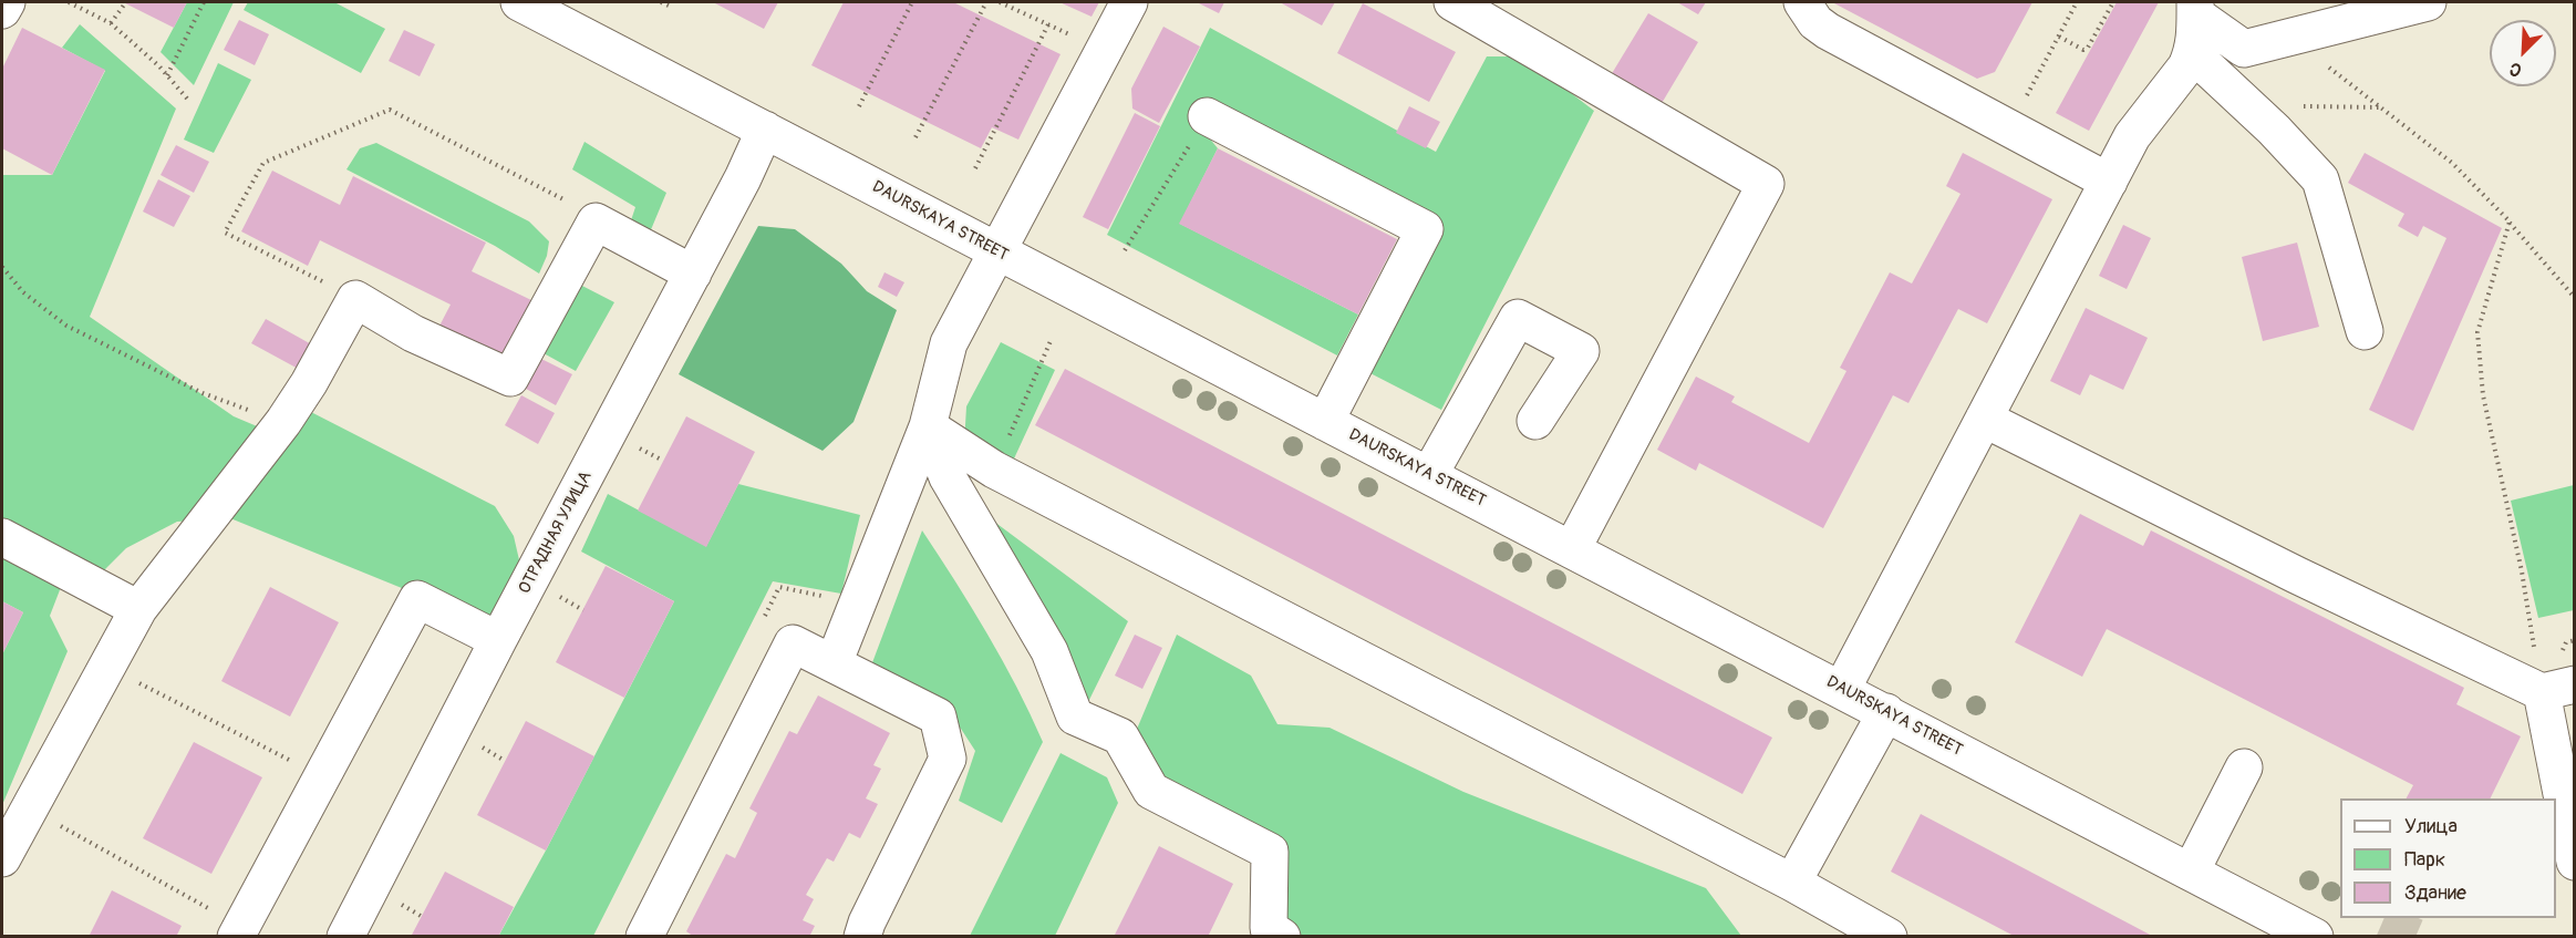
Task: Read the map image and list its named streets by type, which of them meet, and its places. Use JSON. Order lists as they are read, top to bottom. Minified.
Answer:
{"streets":{"street":["DAURSKAYA STREET","ОТРАДНАЯ УЛИЦА"]},"crossings":[["DAURSKAYA STREET","ОТРАДНАЯ УЛИЦА"]],"legend":["Улица","Парк","Здание"],"north":"bottom left"}
